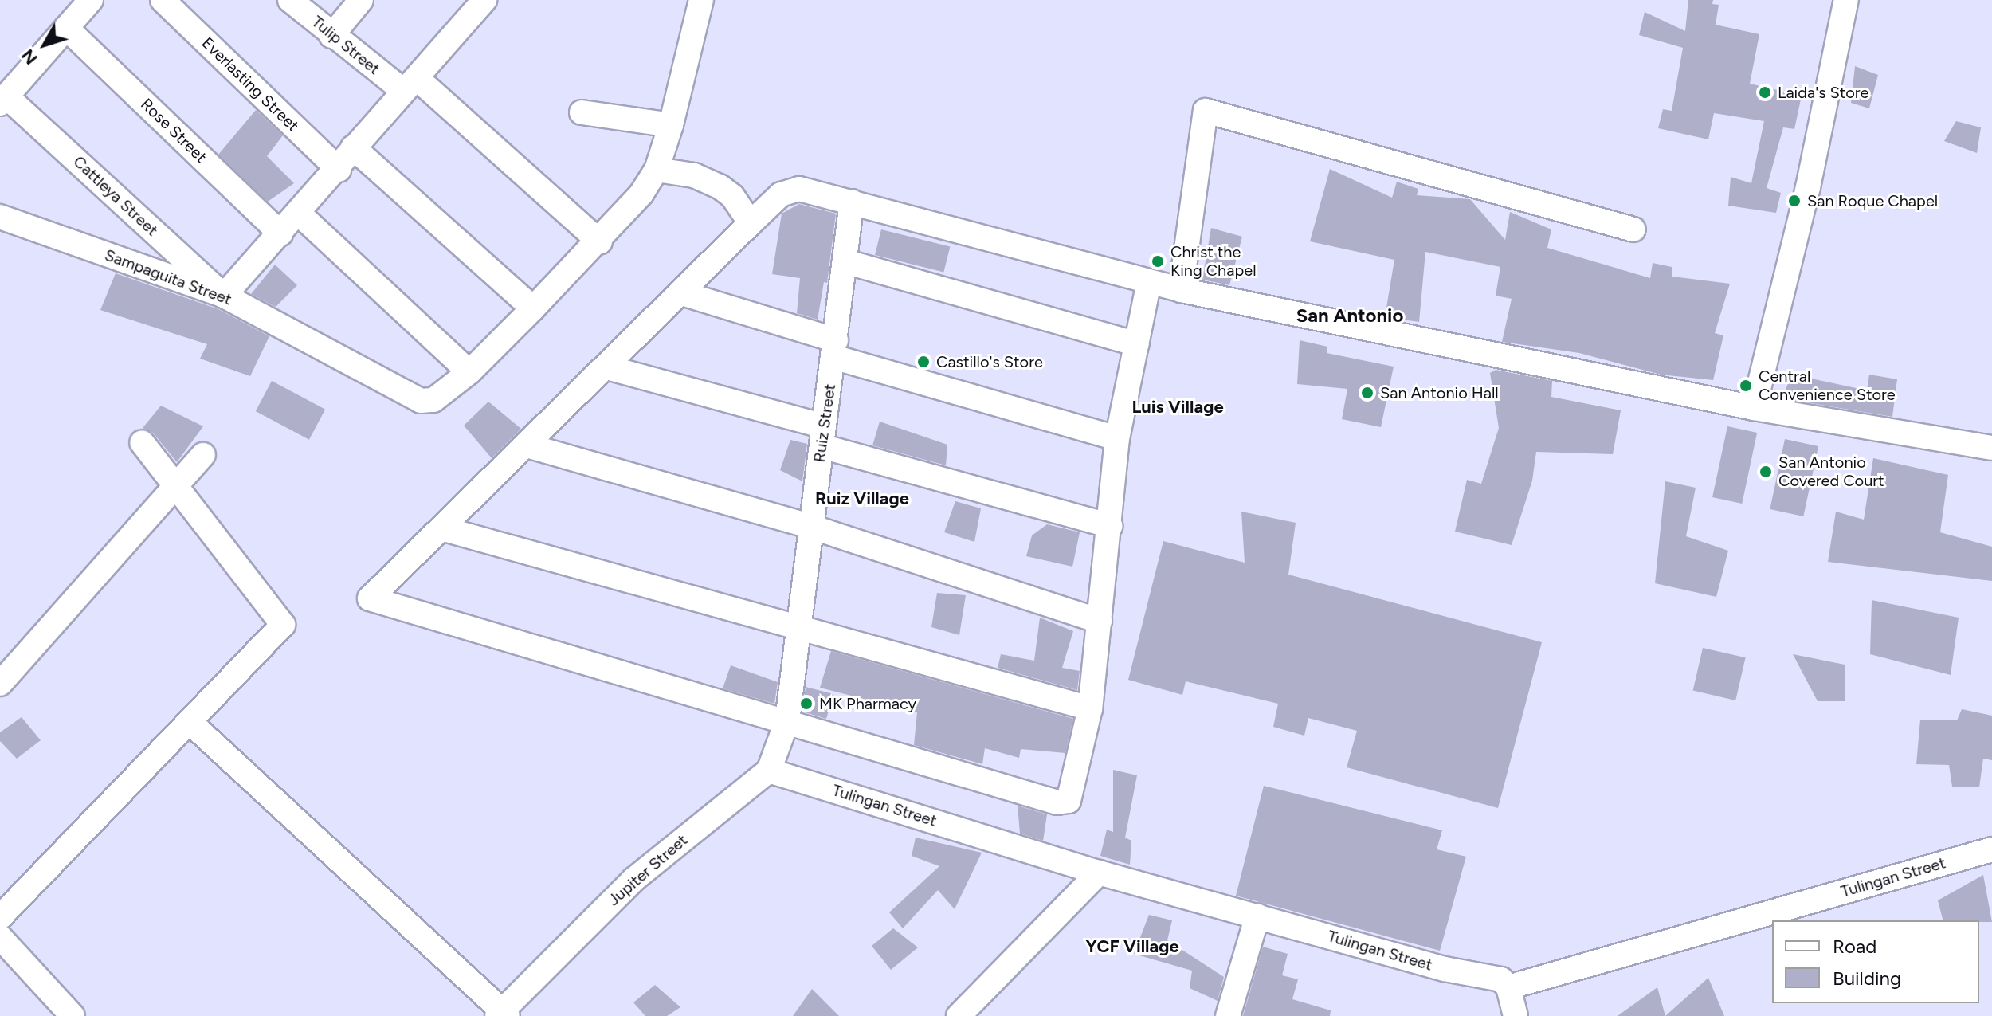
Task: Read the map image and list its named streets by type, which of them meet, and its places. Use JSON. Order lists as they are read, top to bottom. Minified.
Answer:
{"streets":{"street":["Tulip Street","Everlasting Street","Rose Street","Cattleya Street","Sampaguita Street","Ruiz Street","Tulingan Street","Jupiter Street"]},"crossings":[["Cattleya Street","Sampaguita Street"],["Tulingan Street","Jupiter Street"]],"districts":["San Antonio","Luis Village","Ruiz Village","YCF Village"],"places":["Laida's Store","San Roque Chapel","Christ the King Chapel","Castillo's Store","Central Convenience Store","San Antonio Hall","San Antonio Covered Court","MK Pharmacy"],"legend":["Road","Building"],"north":"bottom left"}
